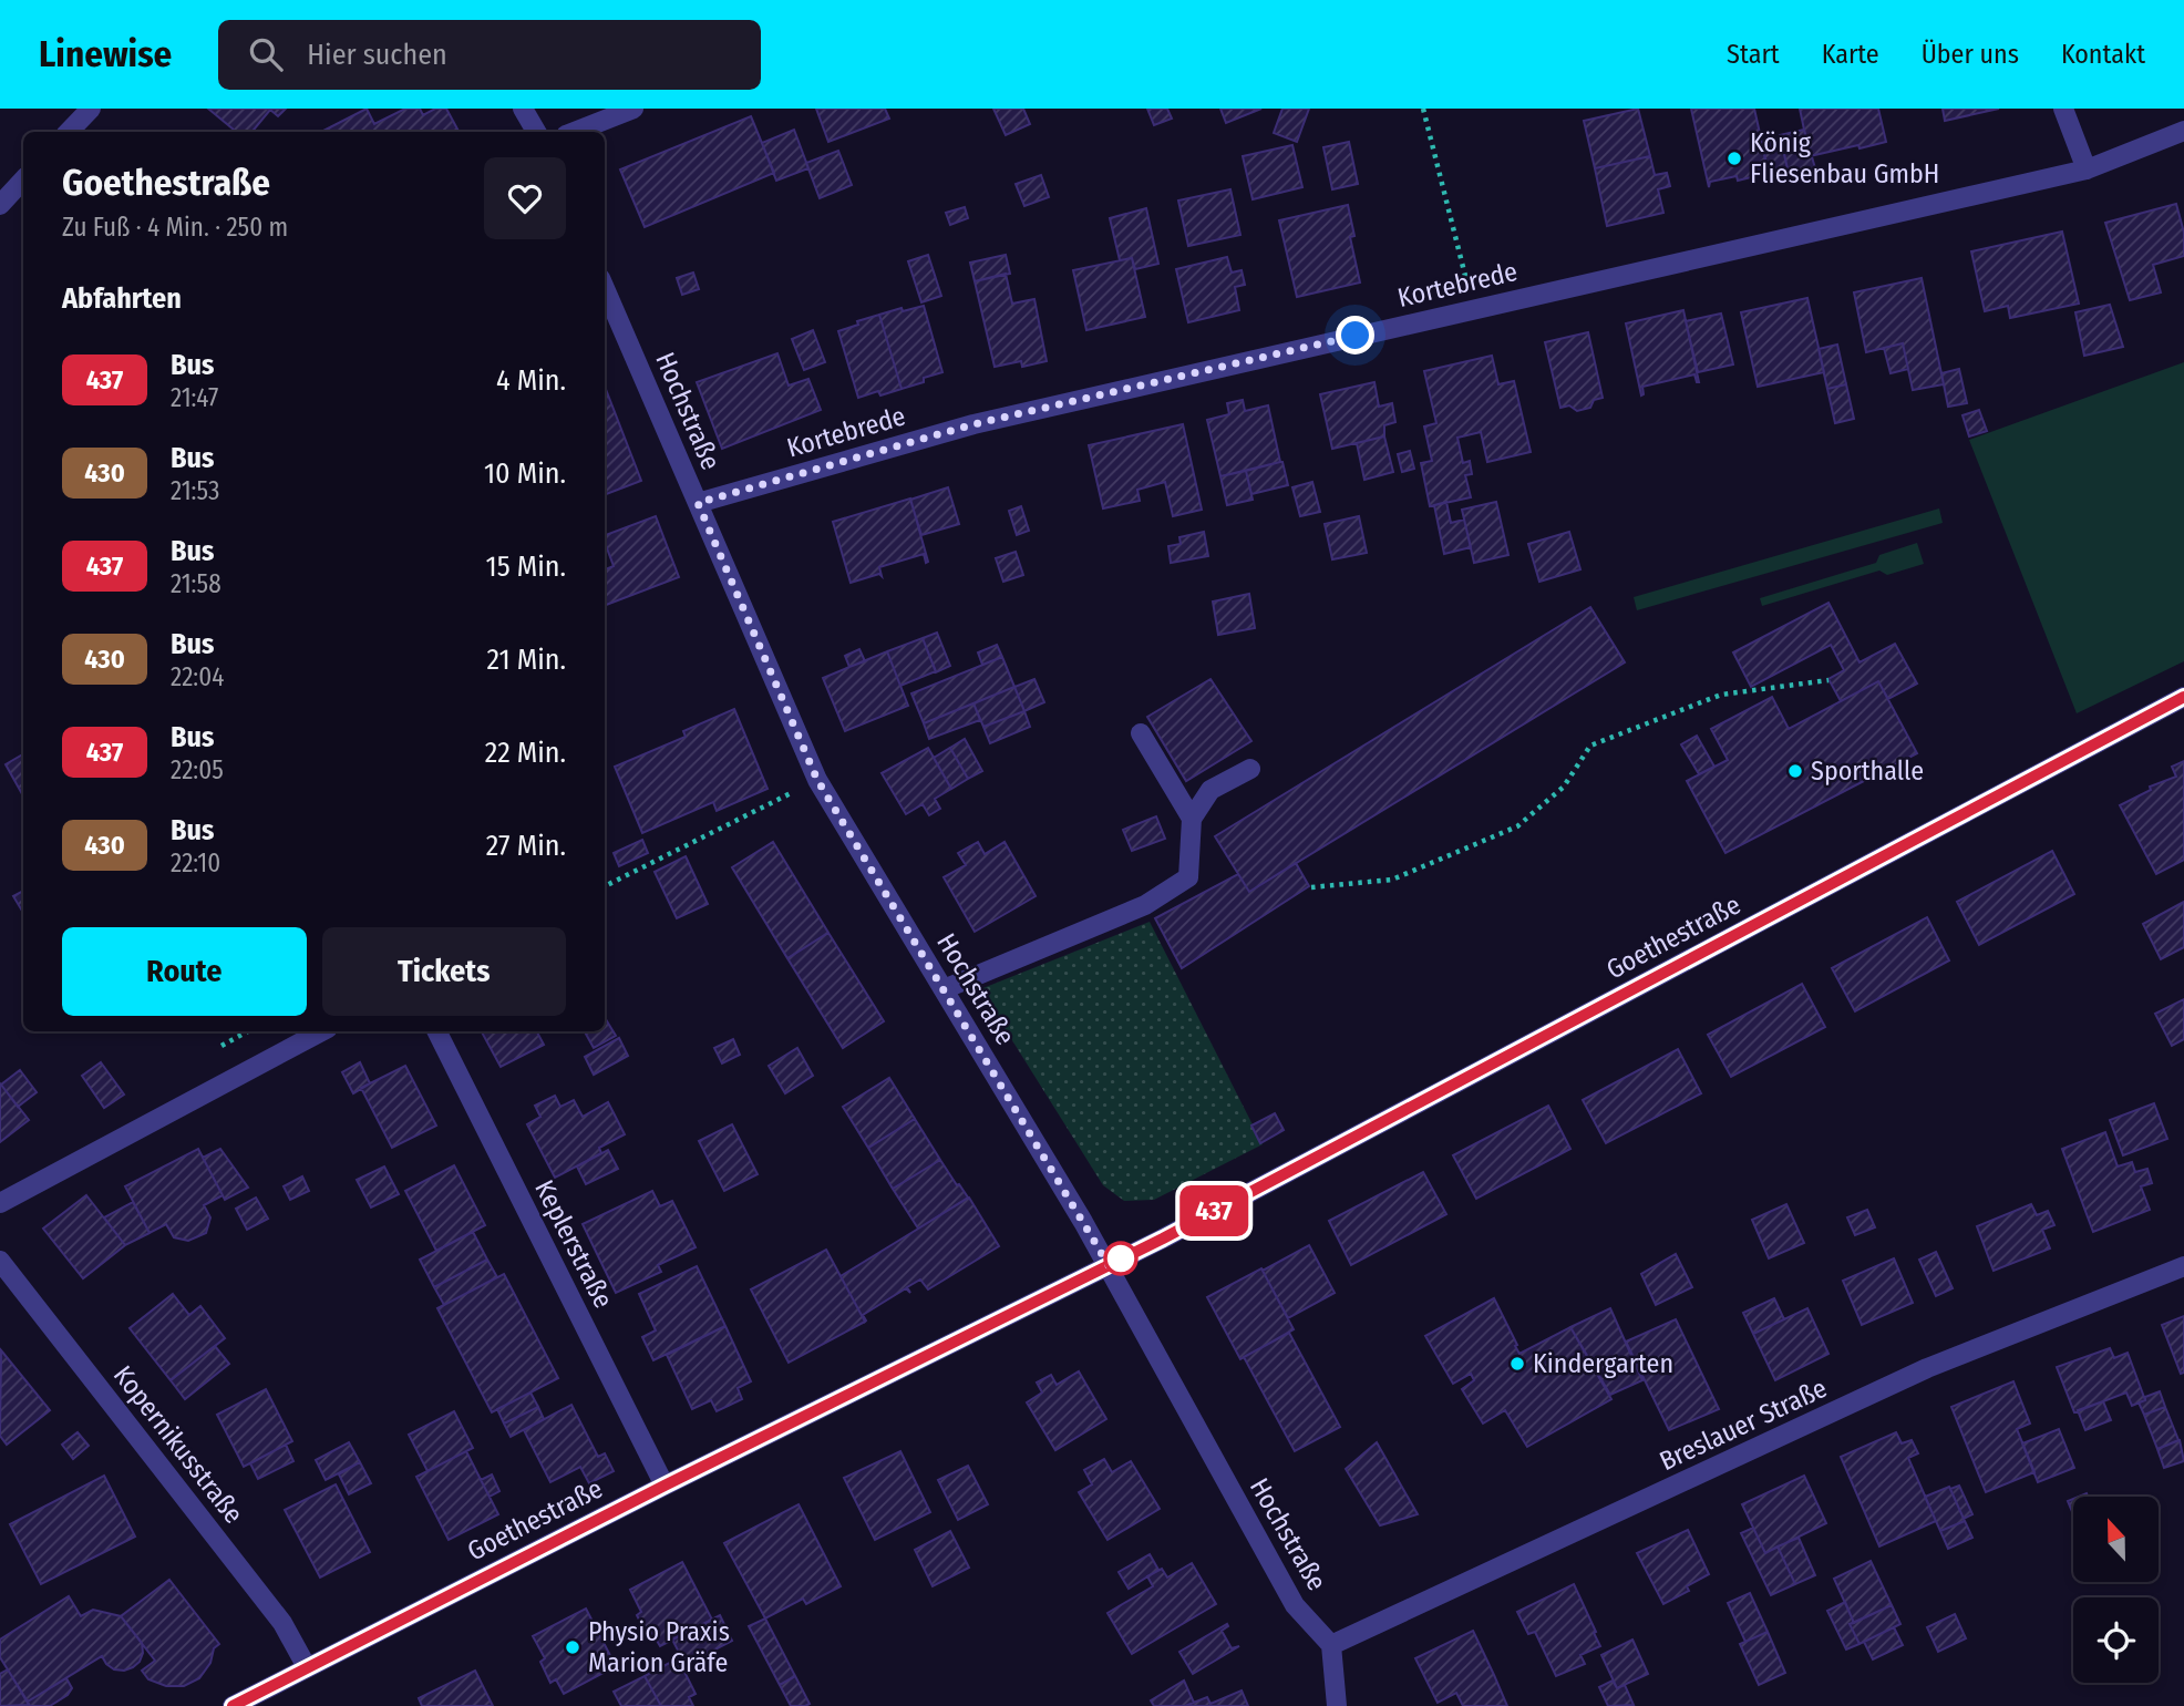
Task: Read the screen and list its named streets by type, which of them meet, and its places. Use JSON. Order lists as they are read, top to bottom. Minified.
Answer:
{"streets":{"street":["Kortebrede","Hochstraße","Goethestraße","Keplerstraße","Breslauer Straße","Kopernikusstraße"]},"crossings":[["Kortebrede","Hochstraße"],["Hochstraße","Goethestraße"],["Hochstraße","Breslauer Straße"],["Goethestraße","Keplerstraße"],["Goethestraße","Kopernikusstraße"]],"places":["König Fliesenbau GmbH","Sporthalle","Kindergarten","Physio Praxis Marion Gräfe"],"lines":["bus line 437"],"north":"top","page":{"header":"Linewise","search":"Hier suchen","nav":["Start","Karte","Über uns","Kontakt"],"on_map":"437","heading":[["Goethestraße","Zu Fuß · 4 Min. · 250 m"],"Abfahrten"],"list":[{"mark":"437","name":"Bus","note":"21:47","value":"4 Min."},{"mark":"430","name":"Bus","note":"21:53","value":"10 Min."},{"mark":"437","name":"Bus","note":"21:58","value":"15 Min."},{"mark":"430","name":"Bus","note":"22:04","value":"21 Min."},{"mark":"437","name":"Bus","note":"22:05","value":"22 Min."},{"mark":"430","name":"Bus","note":"22:10","value":"27 Min."}],"buttons":["Route","Tickets"]}}
